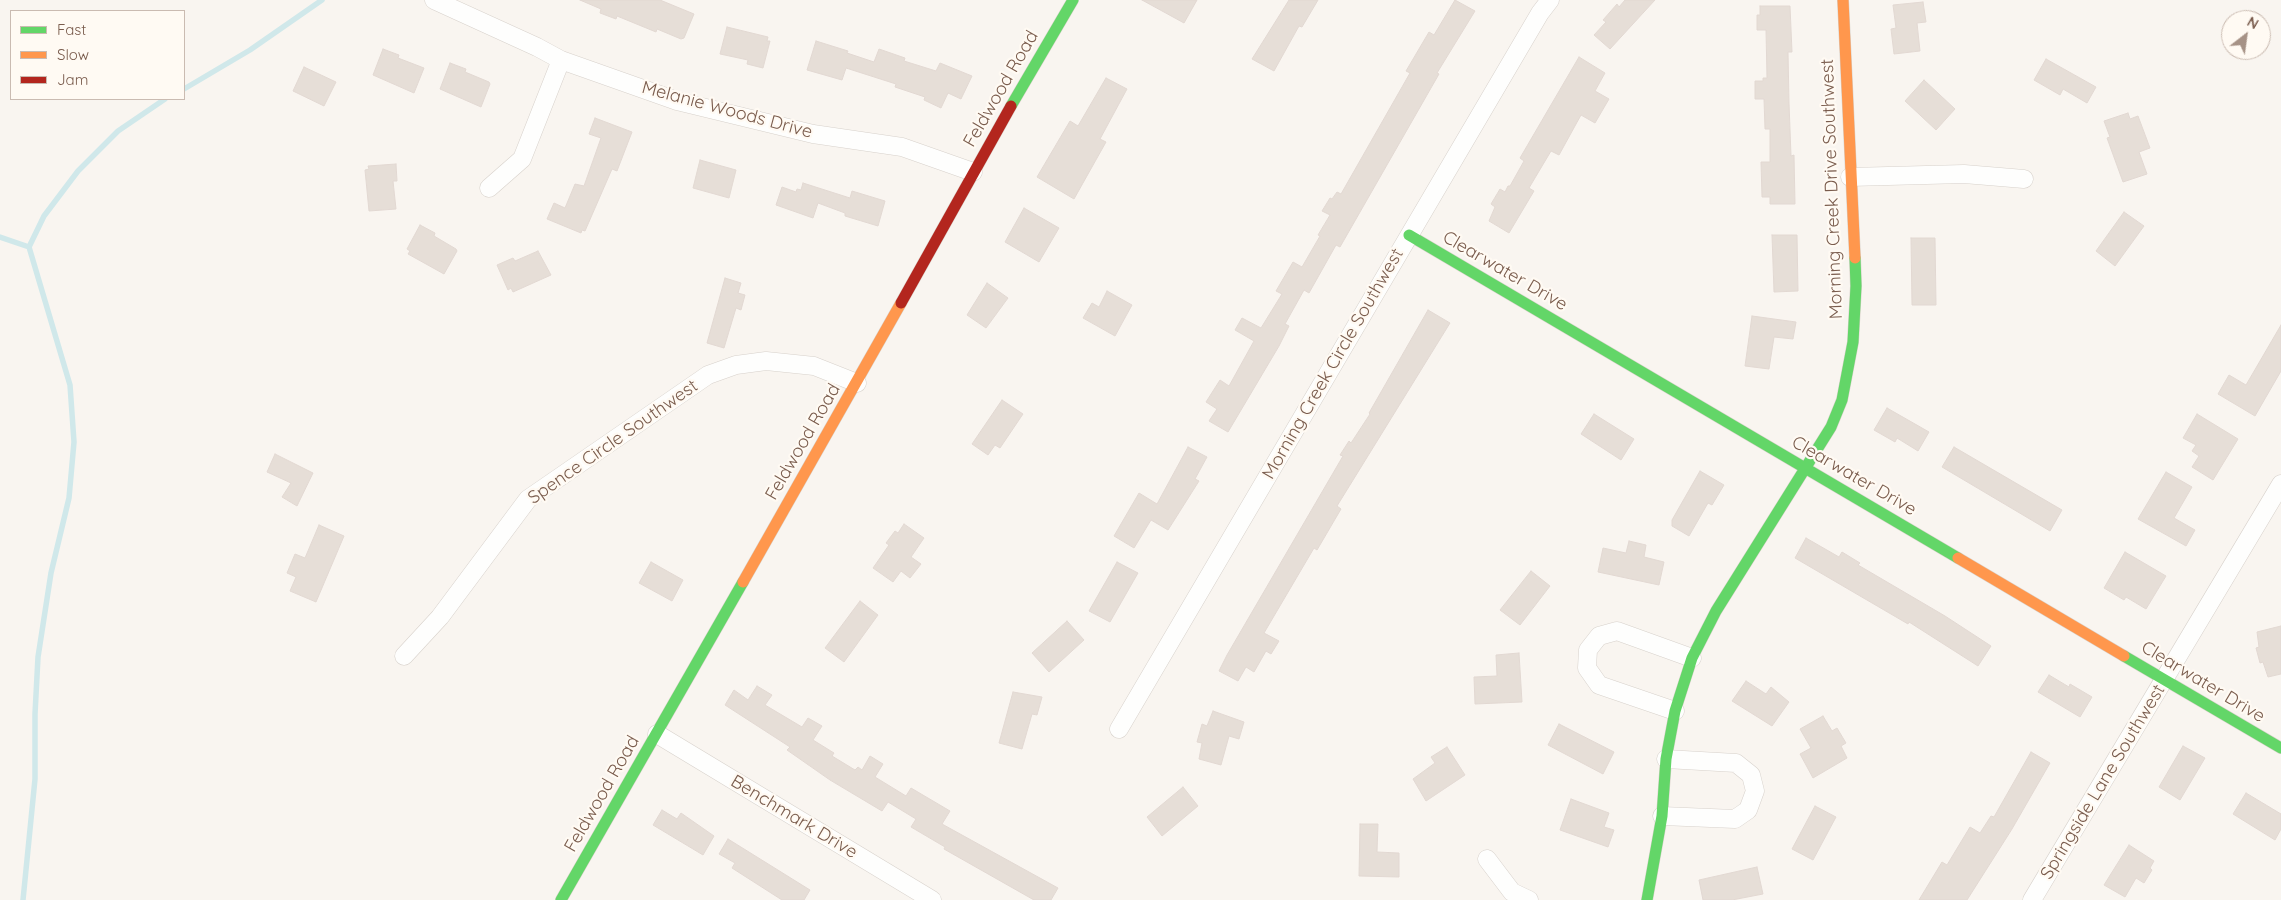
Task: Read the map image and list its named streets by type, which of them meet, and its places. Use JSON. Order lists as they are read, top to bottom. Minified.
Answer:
{"streets":{"street":["Feldwood Road","Melanie Woods Drive","Morning Creek Drive Southwest","Clearwater Drive","Morning Creek Circle Southwest","Spence Circle Southwest","Springside Lane Southwest","Benchmark Drive"]},"crossings":[["Feldwood Road","Melanie Woods Drive"],["Feldwood Road","Spence Circle Southwest"],["Feldwood Road","Benchmark Drive"],["Morning Creek Drive Southwest","Clearwater Drive"],["Clearwater Drive","Morning Creek Circle Southwest"],["Clearwater Drive","Springside Lane Southwest"]],"legend":["Fast","Slow","Jam"],"north":"top right"}
